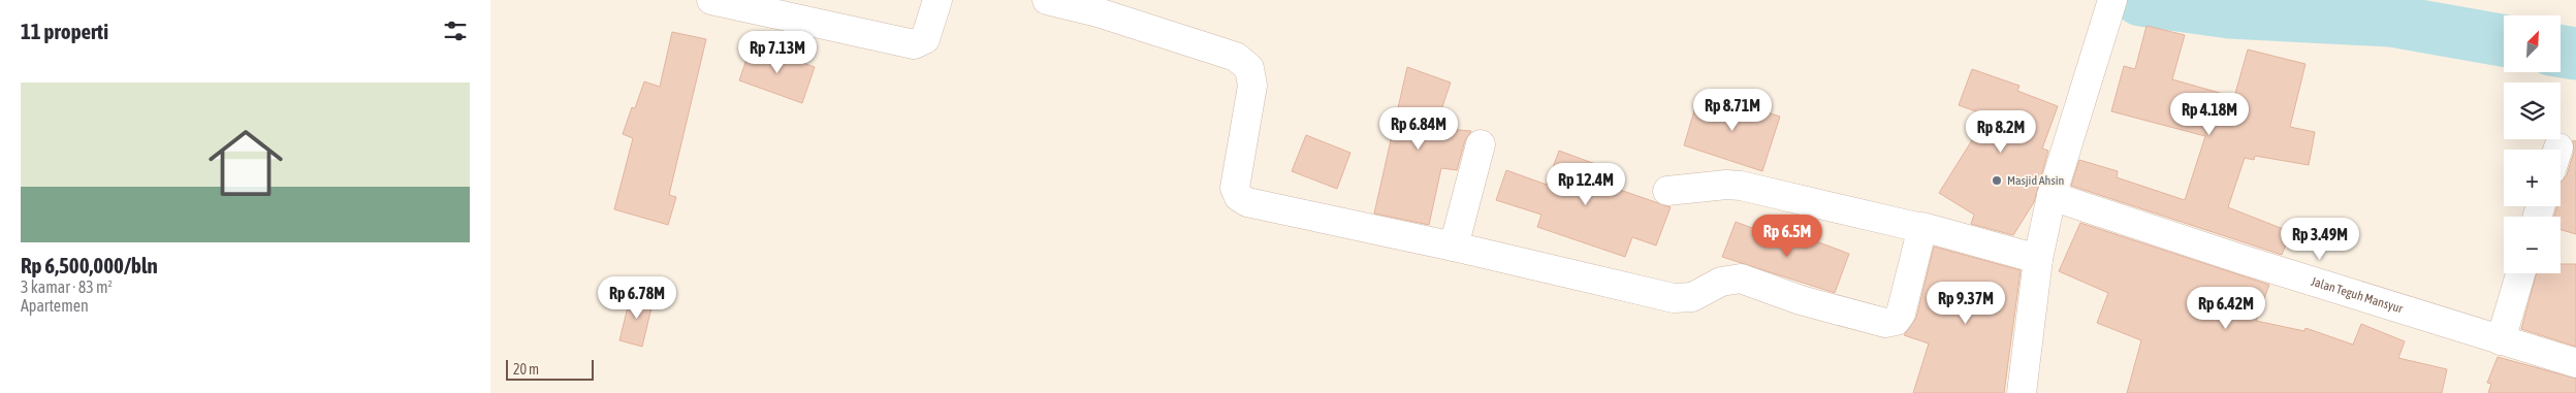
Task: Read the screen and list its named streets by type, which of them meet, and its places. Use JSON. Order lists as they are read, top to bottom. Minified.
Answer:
{"streets":{"street":["Jalan Teguh Mansyur"]},"places":["Masjid Ahsin"],"scale_bar":"20 m","north":"top right","page":{"heading":"11 properti","map_buttons":["+","−"],"price":["Rp 7.13M","Rp 8.71M","Rp 4.18M","Rp 6.84M","Rp 8.2M","Rp 12.4M","Rp 6.5M","Rp 3.49M","Rp 6.78M","Rp 9.37M","Rp 6.42M"],"list":[{"name":"Rp 6,500,000/bln","note":"3 kamar · 83 m² · Apartemen"}],"scale":"20 m"}}
